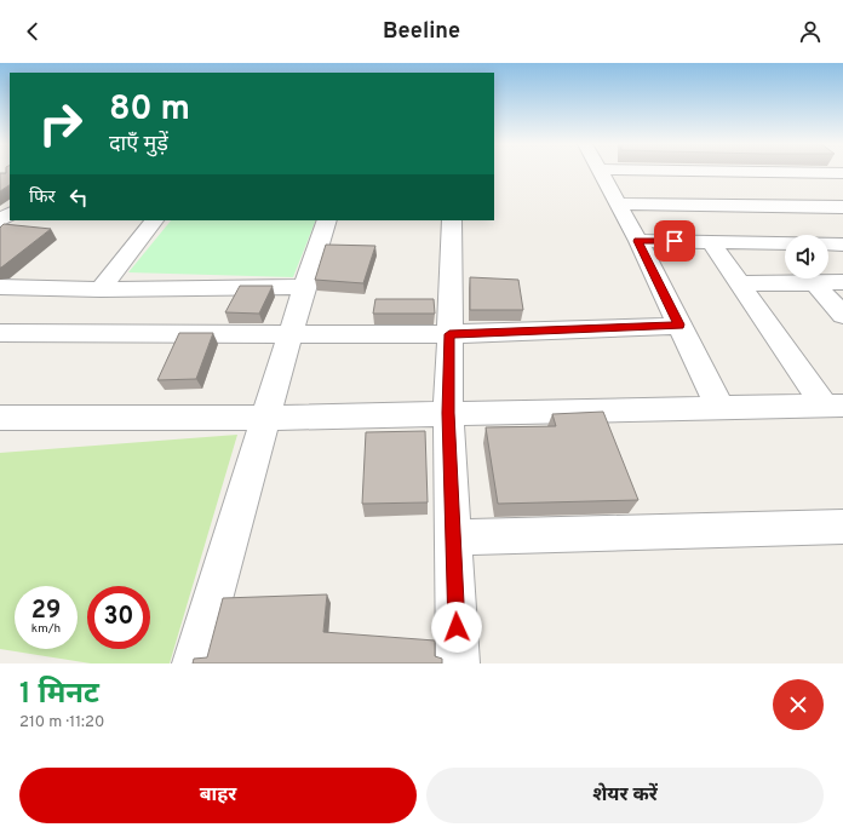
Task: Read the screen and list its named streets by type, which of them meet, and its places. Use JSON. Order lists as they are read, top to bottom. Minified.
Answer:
{"page":{"header":"Beeline","turn":["80 m","दाएँ मुड़ें"],"then":"फिर","speed":"29 km/h","limit":"30","heading":["1 मिनट","210 m · 11:20"],"buttons":["बाहर","शेयर करें"]}}
